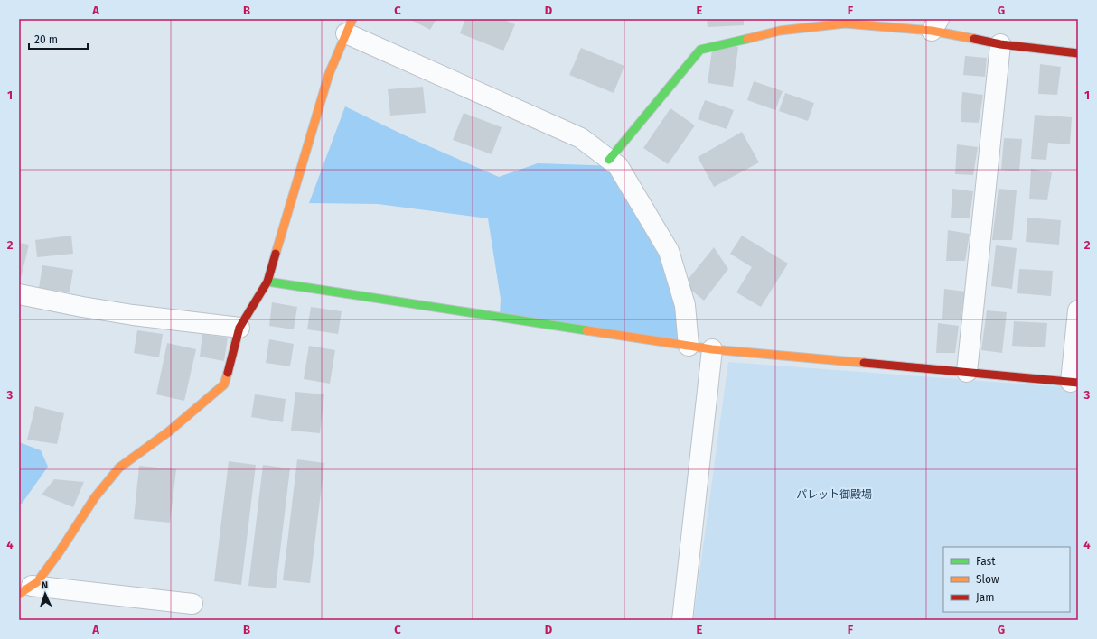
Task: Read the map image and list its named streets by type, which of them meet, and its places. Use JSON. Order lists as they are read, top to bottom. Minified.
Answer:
{"parks":["パレット御殿場"],"legend":["Fast","Slow","Jam"],"scale_bar":"20 m","north":"top","grid":{"columns":["A","B","C","D","E","F","G"],"rows":["1","2","3","4"]}}
